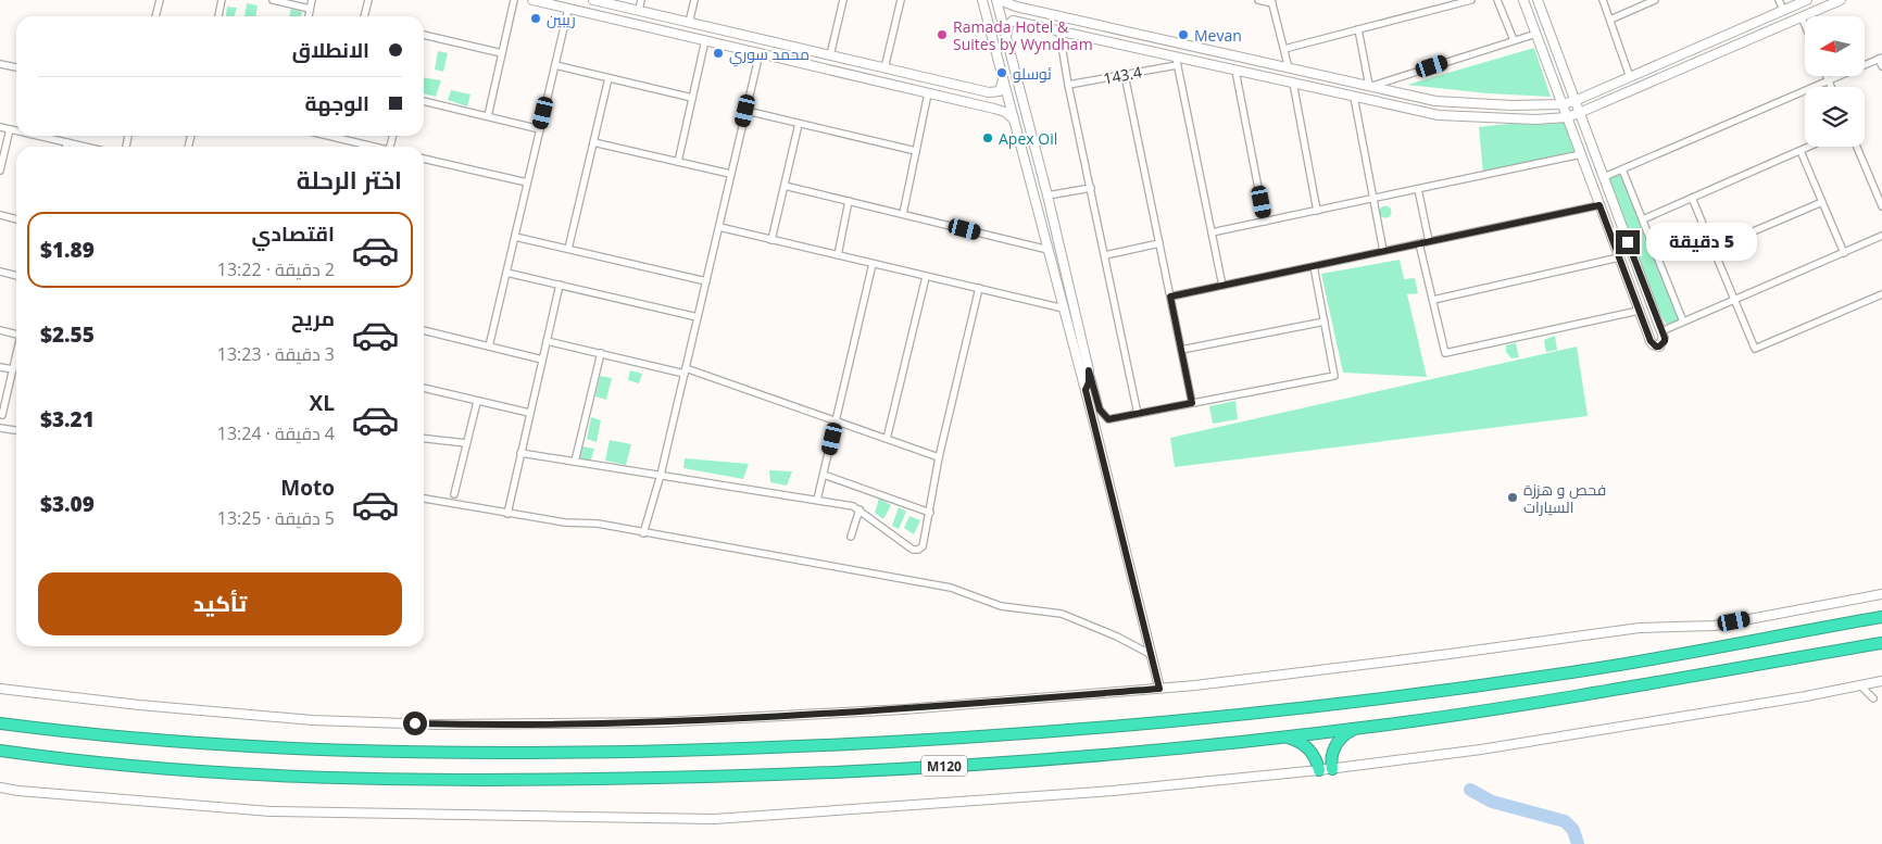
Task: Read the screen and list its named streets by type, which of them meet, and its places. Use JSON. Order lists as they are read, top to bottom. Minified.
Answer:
{"streets":{"highway":["M120"],"street":["143.4"]},"places":["ريبين","Ramada Hotel & Suites by Wyndham","Mevan","محمد سوري","ئوسلو","Apex Oil","فحص و هززة السيارات"],"north":"left","page":{"banner":["الانطلاق","الوجهة"],"heading":"اختر الرحلة","list":[{"name":"اقتصادي","note":"2 دقيقة · 13:22","value":"$1.89"},{"name":"مريح","note":"3 دقيقة · 13:23","value":"$2.55"},{"name":"XL","note":"4 دقيقة · 13:24","value":"$3.21"},{"name":"Moto","note":"5 دقيقة · 13:25","value":"$3.09"}],"bubble":"5 دقيقة","buttons":"تأكيد"}}
